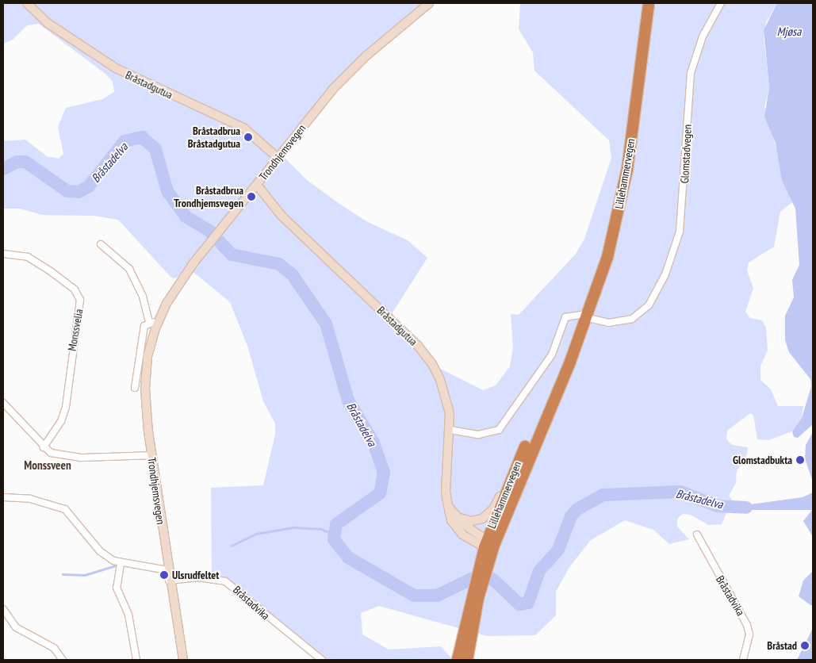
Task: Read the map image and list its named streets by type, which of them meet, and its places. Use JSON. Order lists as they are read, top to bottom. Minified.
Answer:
{"streets":{"highway":["Lillehammervegen"],"main road":["Bråstadgutua","Trondhjemsvegen"],"street":["Glomstadvegen","Monssvelia","Bråstadvika"]},"crossings":[["Bråstadgutua","Trondhjemsvegen"],["Bråstadgutua","Lillehammervegen"],["Trondhjemsvegen","Bråstadvika"]],"districts":["Monssveen"],"water":["Mjøsa","Bråstadelva"],"places":["Bråstadbrua Bråstadgutua","Bråstadbrua Trondhjemsvegen","Glomstadbukta","Ulsrudfeltet","Bråstad"]}
